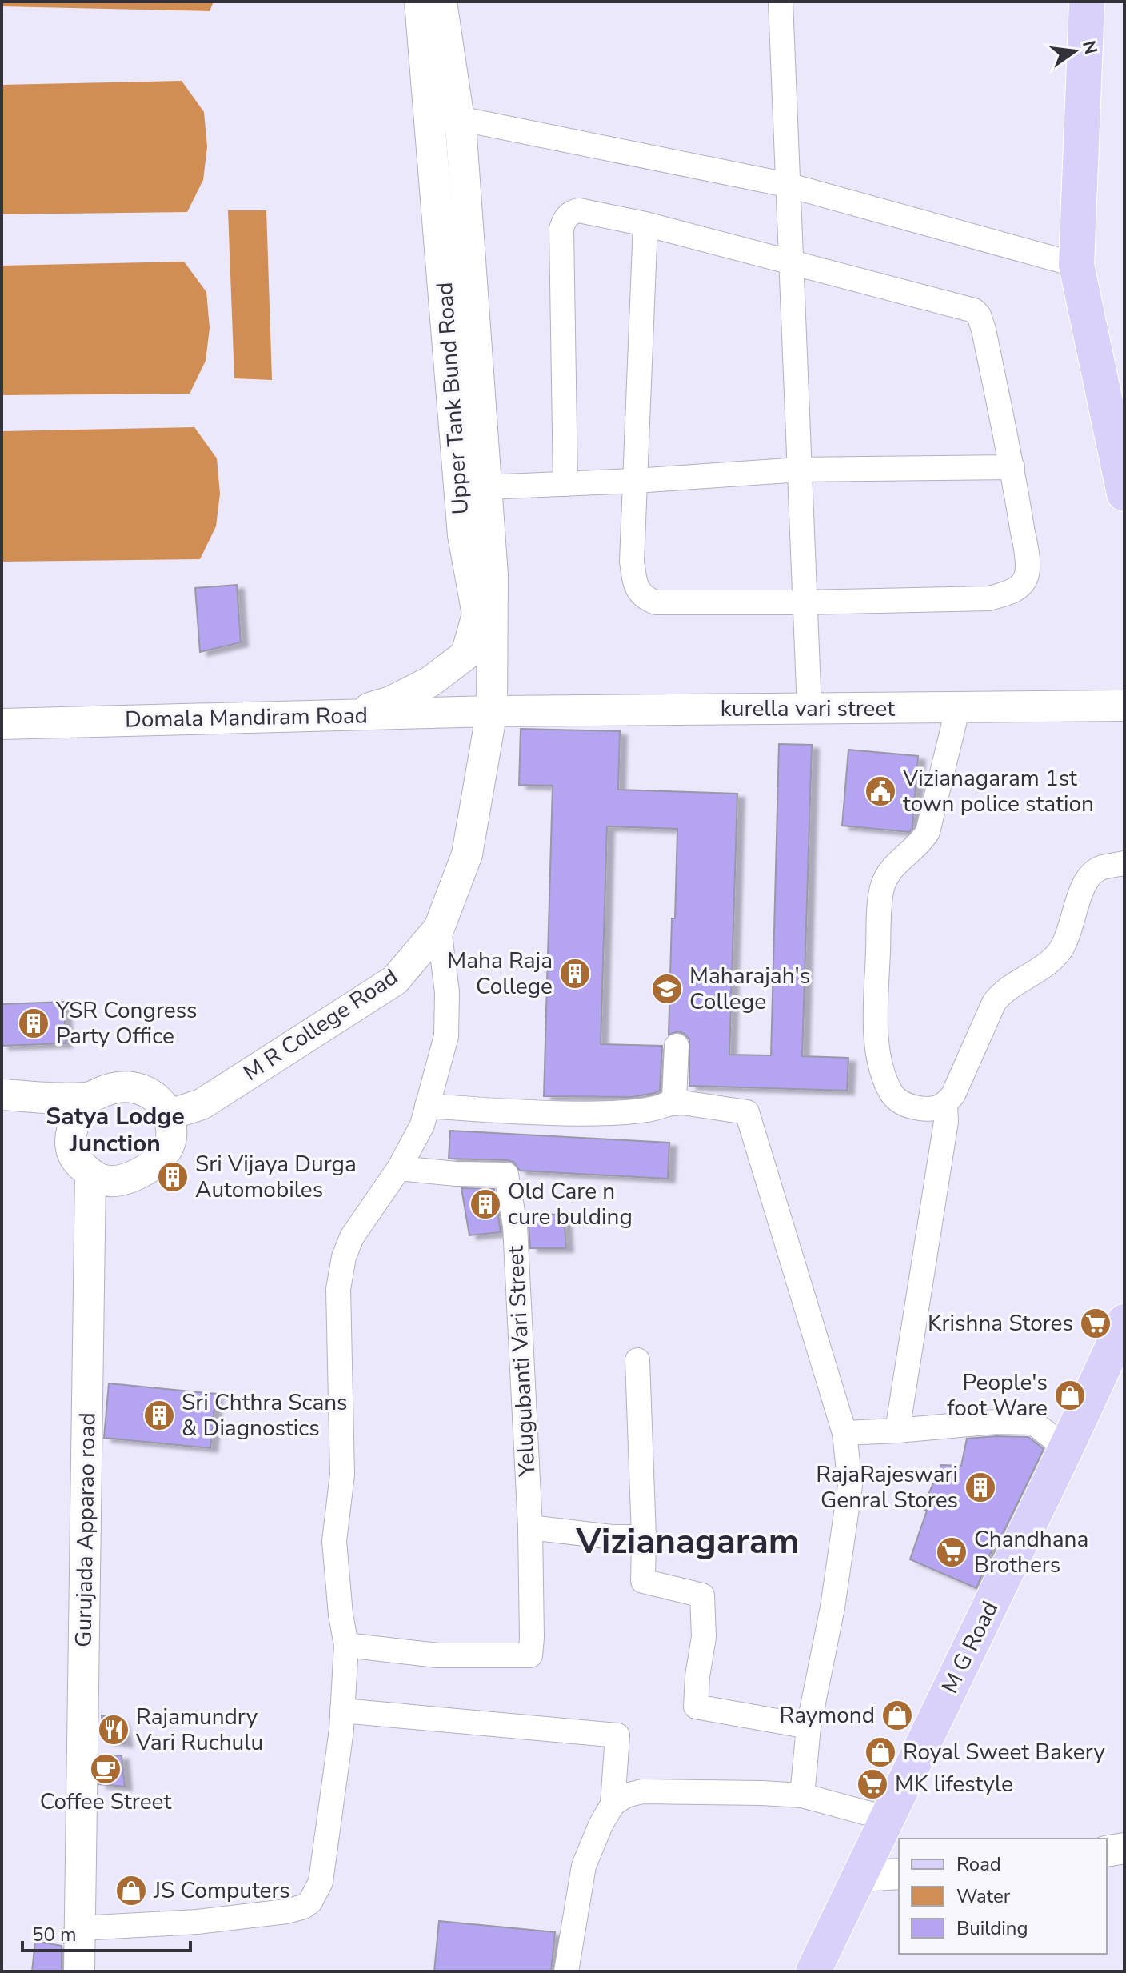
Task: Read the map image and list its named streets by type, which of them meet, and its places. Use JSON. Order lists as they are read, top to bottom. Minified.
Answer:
{"streets":{"main road":["M G Road"],"street":["Upper Tank Bund Road","kurella vari street","Domala Mandiram Road","M R College Road","Yelugubanti Vari Street","Gurujada Apparao road"]},"crossings":[["Upper Tank Bund Road","kurella vari street"],["Upper Tank Bund Road","Domala Mandiram Road"],["Upper Tank Bund Road","M R College Road"],["kurella vari street","Domala Mandiram Road"],["kurella vari street","M R College Road"],["Domala Mandiram Road","M R College Road"],["M R College Road","Gurujada Apparao road"]],"districts":["Satya Lodge Junction","Vizianagaram"],"places":{"public building":["Vizianagaram 1st town police station"],"building":["Maha Raja College","YSR Congress Party Office","Sri Vijaya Durga Automobiles","Old Care n cure bulding","Sri Chthra Scans & Diagnostics","RajaRajeswari Genral Stores"],"school or university":["Maharajah's College"],"supermarket":["Krishna Stores","Chandhana Brothers","MK lifestyle"],"shop":["People's foot Ware","Raymond","Royal Sweet Bakery","JS Computers"],"restaurant":["Rajamundry Vari Ruchulu"],"cafe":["Coffee Street"]},"legend":["Road","Water","Building"],"scale_bar":"50 m","north":"right"}
